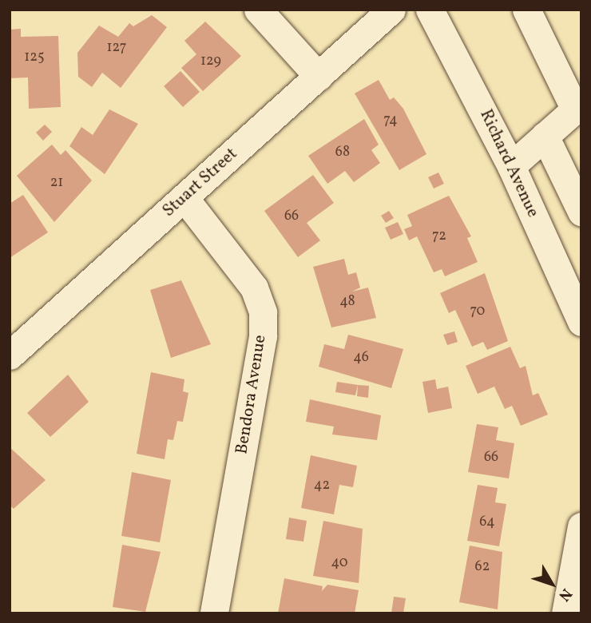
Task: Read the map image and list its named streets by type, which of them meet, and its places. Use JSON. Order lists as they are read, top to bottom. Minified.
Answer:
{"streets":{"street":["Richard Avenue","Stuart Street","Bendora Avenue"]},"crossings":[["Stuart Street","Bendora Avenue"]],"house_numbers":["127","125","129","74","68","21","66","72","48","70","46","66","42","64","40","62"],"north":"bottom right"}
